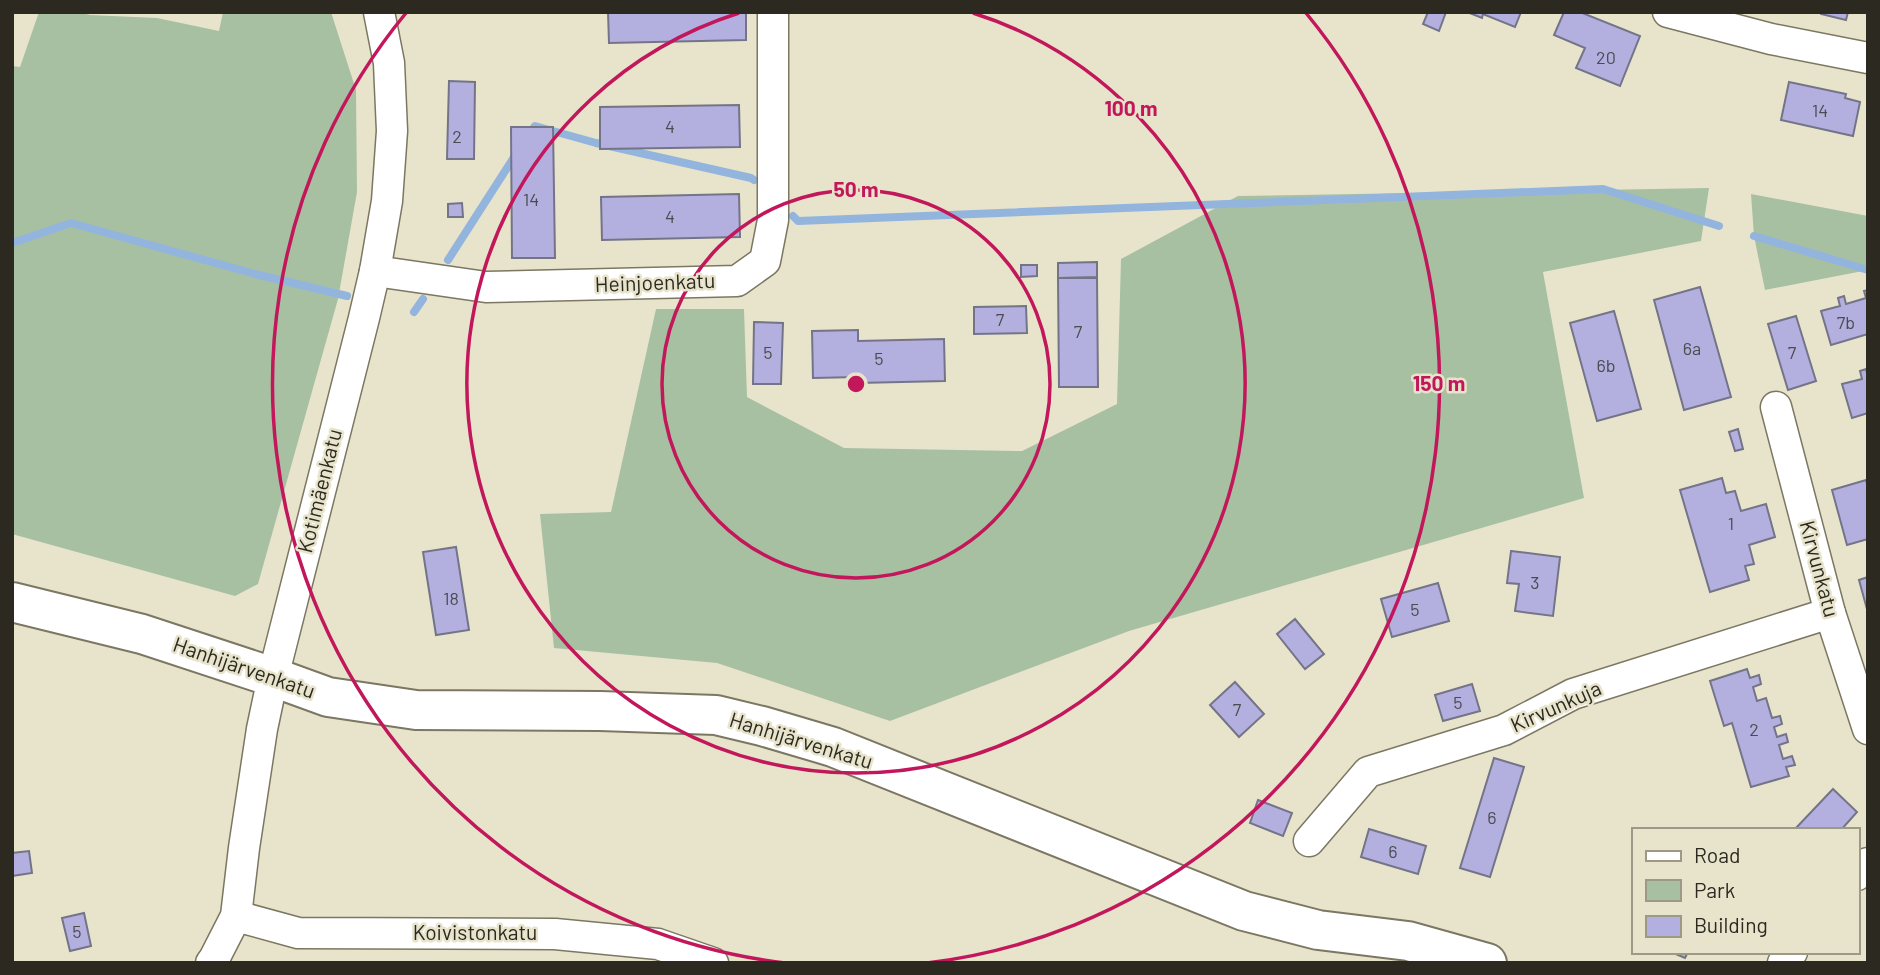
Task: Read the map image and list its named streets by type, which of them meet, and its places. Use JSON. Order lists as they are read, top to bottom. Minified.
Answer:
{"streets":{"street":["Heinjoenkatu","Kotimäenkatu","Kirvunkatu","Hanhijärvenkatu","Kirvunkuja","Koivistonkatu"]},"crossings":[["Heinjoenkatu","Kotimäenkatu"],["Kotimäenkatu","Hanhijärvenkatu"],["Kotimäenkatu","Koivistonkatu"],["Kirvunkatu","Kirvunkuja"]],"house_numbers":["20","14","4","2","14","4","7","7b","7","6a","5","7","5","6b","1","3","18","5","5","7","2","6","6","5"],"legend":["Road","Park","Building"],"rings":["100 m","50 m","150 m"]}
